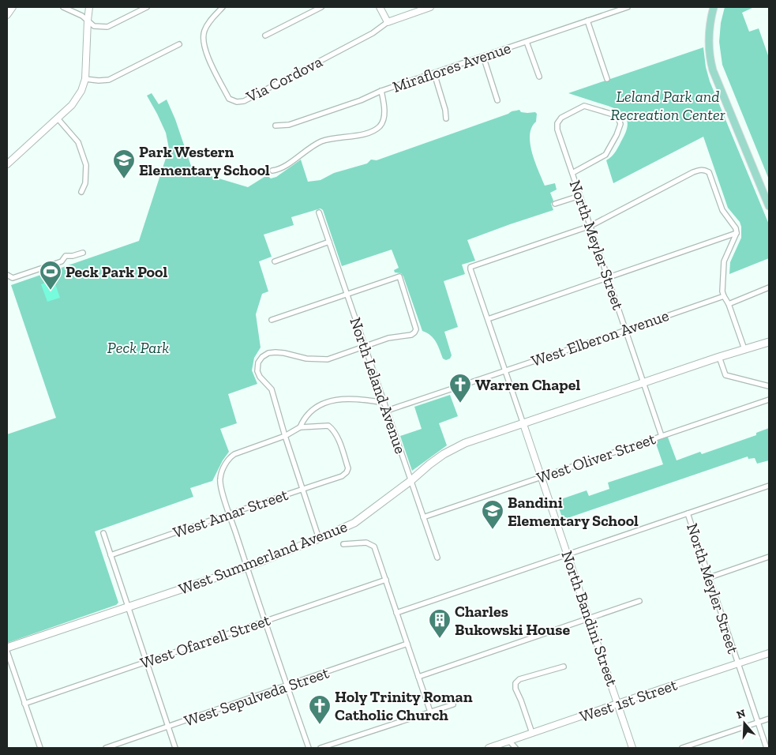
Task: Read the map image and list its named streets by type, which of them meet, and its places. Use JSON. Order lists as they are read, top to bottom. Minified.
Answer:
{"streets":{"main road":["West Summerland Avenue"],"street":["Miraflores Avenue","Via Cordova","North Meyler Street","West Elberon Avenue","North Leland Avenue","West Oliver Street","West Amar Street","North Bandini Street","West Ofarrell Street","West Sepulveda Street","West 1st Street"]},"crossings":[["North Meyler Street","West Elberon Avenue"],["North Meyler Street","West Oliver Street"],["North Meyler Street","West Summerland Avenue"],["North Meyler Street","North Bandini Street"],["North Meyler Street","West 1st Street"],["West Elberon Avenue","North Leland Avenue"],["West Elberon Avenue","North Bandini Street"],["North Leland Avenue","West Oliver Street"],["North Leland Avenue","West Summerland Avenue"],["West Oliver Street","North Bandini Street"],["West Summerland Avenue","North Bandini Street"],["North Bandini Street","West 1st Street"]],"parks":["Leland Park and Recreation Center","Peck Park"],"places":{"school or university":["Park Western Elementary School","Bandini Elementary School"],"sports":["Peck Park Pool"],"church":["Warren Chapel","Holy Trinity Roman Catholic Church"],"building":["Charles Bukowski House"]},"north":"top"}
